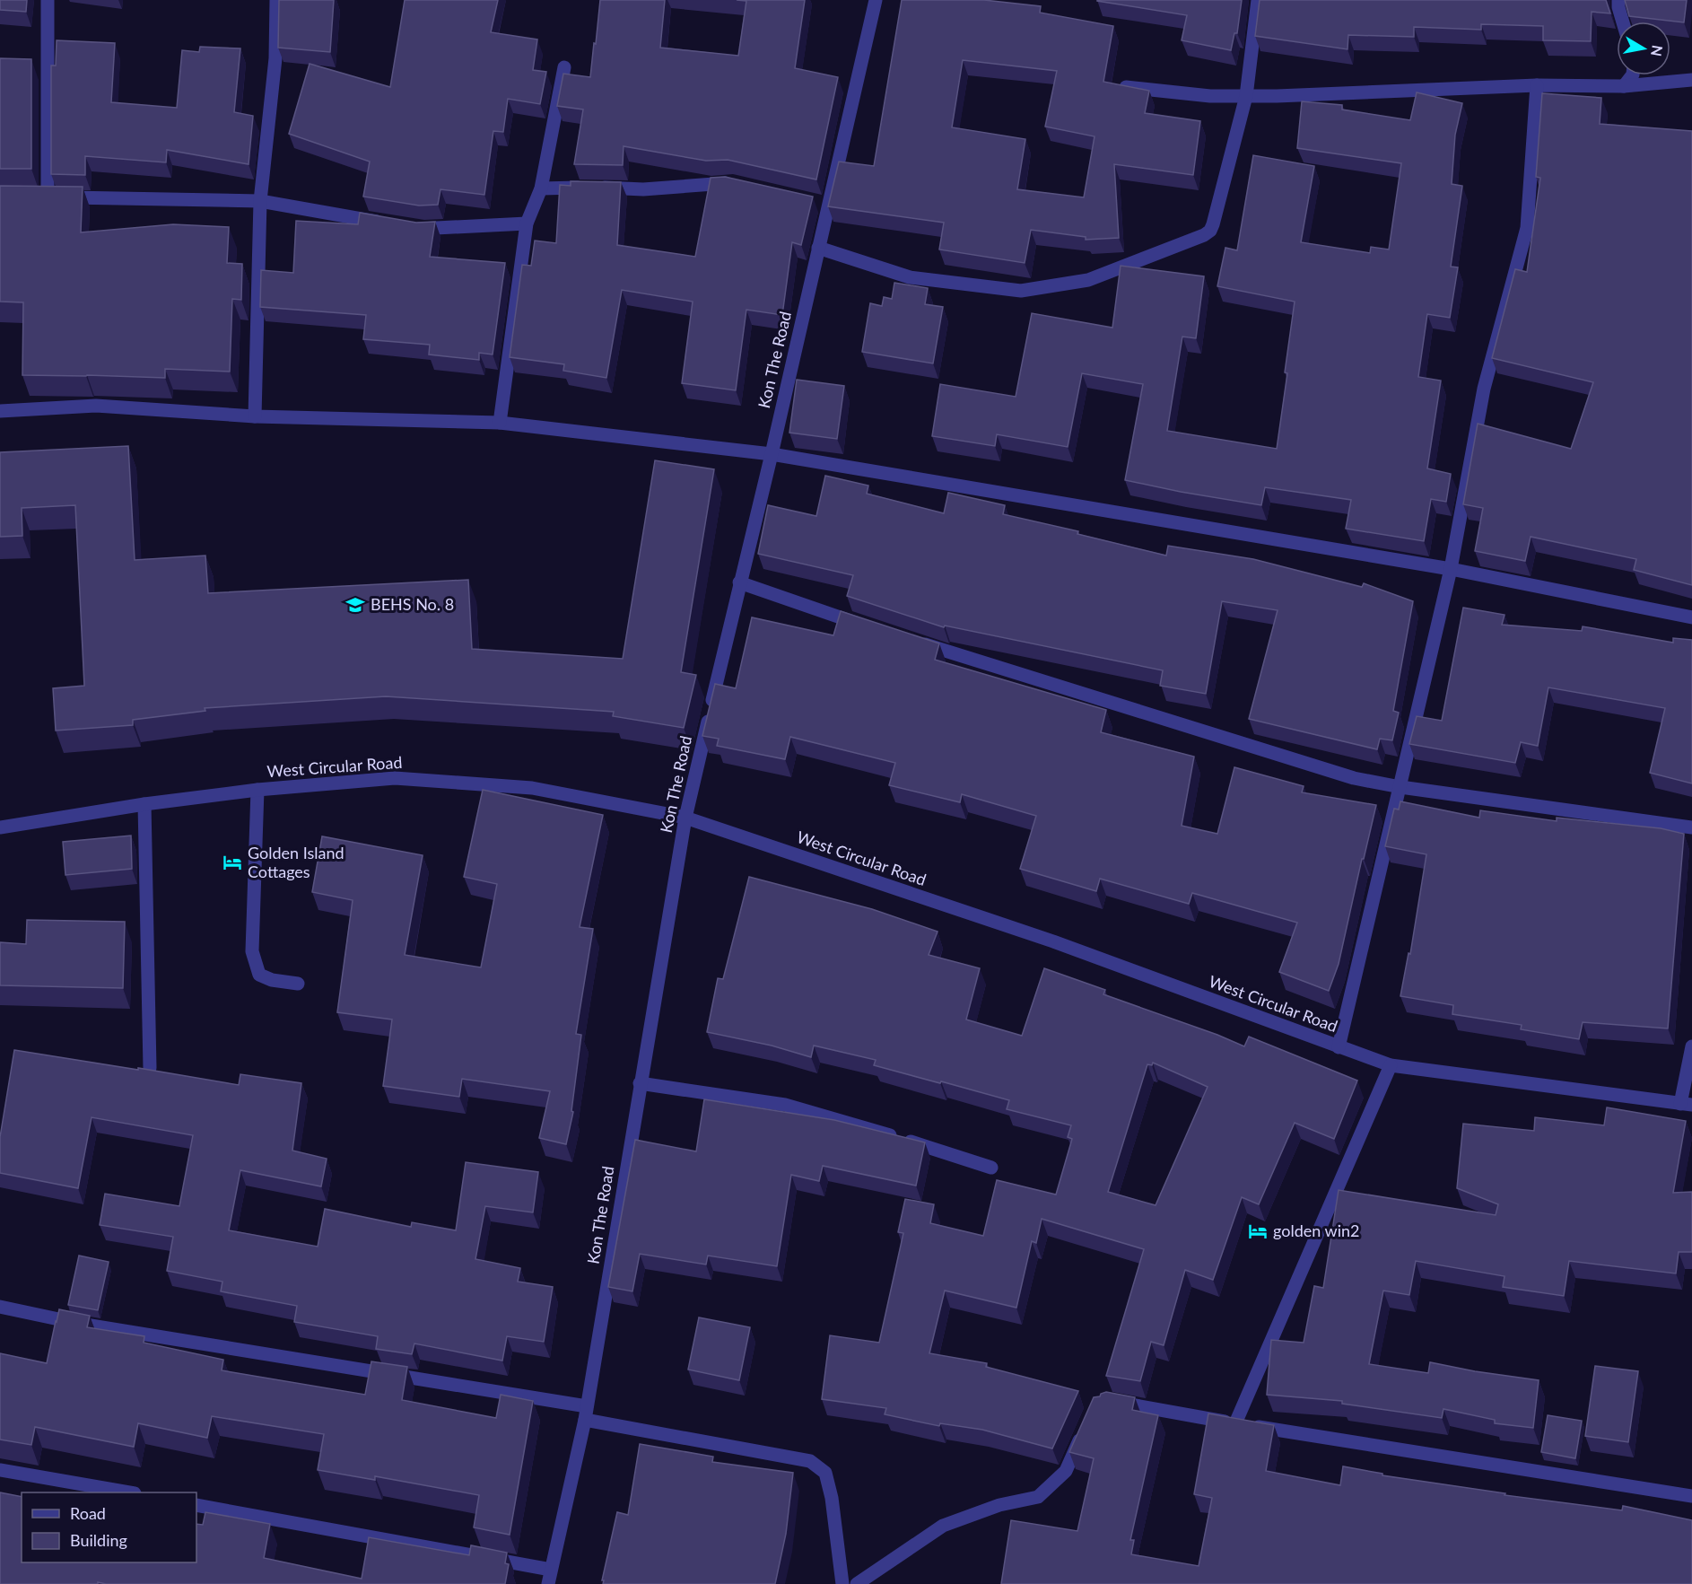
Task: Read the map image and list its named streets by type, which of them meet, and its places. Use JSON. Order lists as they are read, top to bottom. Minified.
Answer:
{"streets":{"street":["Kon The Road","West Circular Road"]},"crossings":[["Kon The Road","West Circular Road"]],"places":{"school or university":["BEHS No. 8"],"hotel":["Golden Island Cottages","golden win2"]},"legend":["Road","Building"],"north":"right"}
